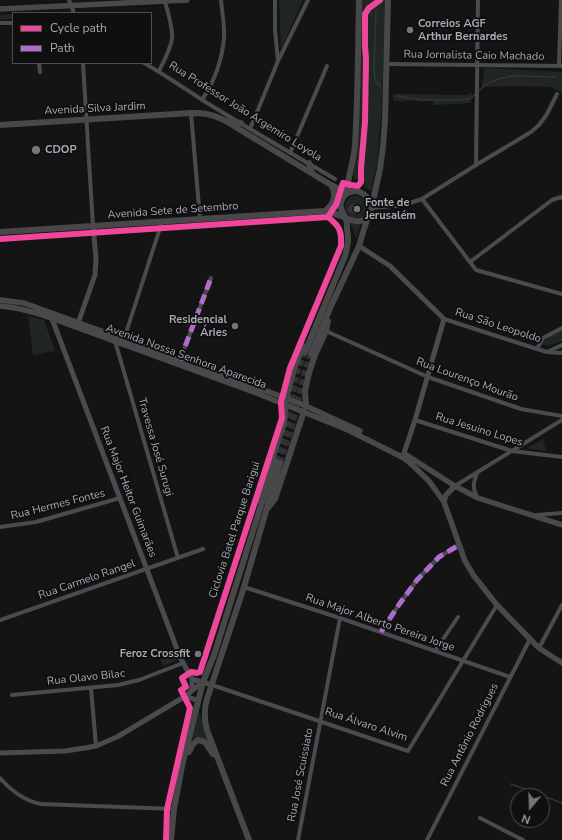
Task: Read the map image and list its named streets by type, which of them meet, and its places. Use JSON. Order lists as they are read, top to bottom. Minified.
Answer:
{"streets":{"main road":["Avenida Silva Jardim","Rua Professor João Argemiro Loyola","Avenida Sete de Setembro","Avenida Nossa Senhora Aparecida"],"street":["Rua Jornalista Caio Machado","Rua São Leopoldo","Rua Lourenço Mourão","Rua Jesuino Lopes","Travessa José Surugi","Rua Major Heitor Guimarães","Rua Hermes Fontes","Rua Carmelo Rangel","Rua Major Alberto Pereira Jorge","Rua Olavo Bilac","Rua Álvaro Alvim","Rua Antônio Rodrigues","Rua José Scuissiato"],"cycle path":["Ciclovia Batel Parque Barigui"]},"crossings":[["Avenida Silva Jardim","Rua Professor João Argemiro Loyola"],["Rua Professor João Argemiro Loyola","Avenida Sete de Setembro"],["Avenida Nossa Senhora Aparecida","Travessa José Surugi"],["Avenida Nossa Senhora Aparecida","Rua Major Heitor Guimarães"],["Avenida Nossa Senhora Aparecida","Rua Álvaro Alvim"],["Avenida Nossa Senhora Aparecida","Rua Antônio Rodrigues"],["Travessa José Surugi","Rua Carmelo Rangel"],["Rua Major Heitor Guimarães","Rua Hermes Fontes"],["Rua Major Heitor Guimarães","Rua Carmelo Rangel"],["Rua Major Heitor Guimarães","Rua Olavo Bilac"],["Rua Major Alberto Pereira Jorge","Rua Álvaro Alvim"],["Rua Major Alberto Pereira Jorge","Rua Antônio Rodrigues"],["Rua Major Alberto Pereira Jorge","Rua José Scuissiato"],["Rua Álvaro Alvim","Rua José Scuissiato"]],"places":["Correios AGF Arthur Bernardes","CDOP","Fonte de Jerusalém","Residencial Áries","Feroz Crossfit"],"legend":["Cycle path","Path"],"north":"bottom"}
